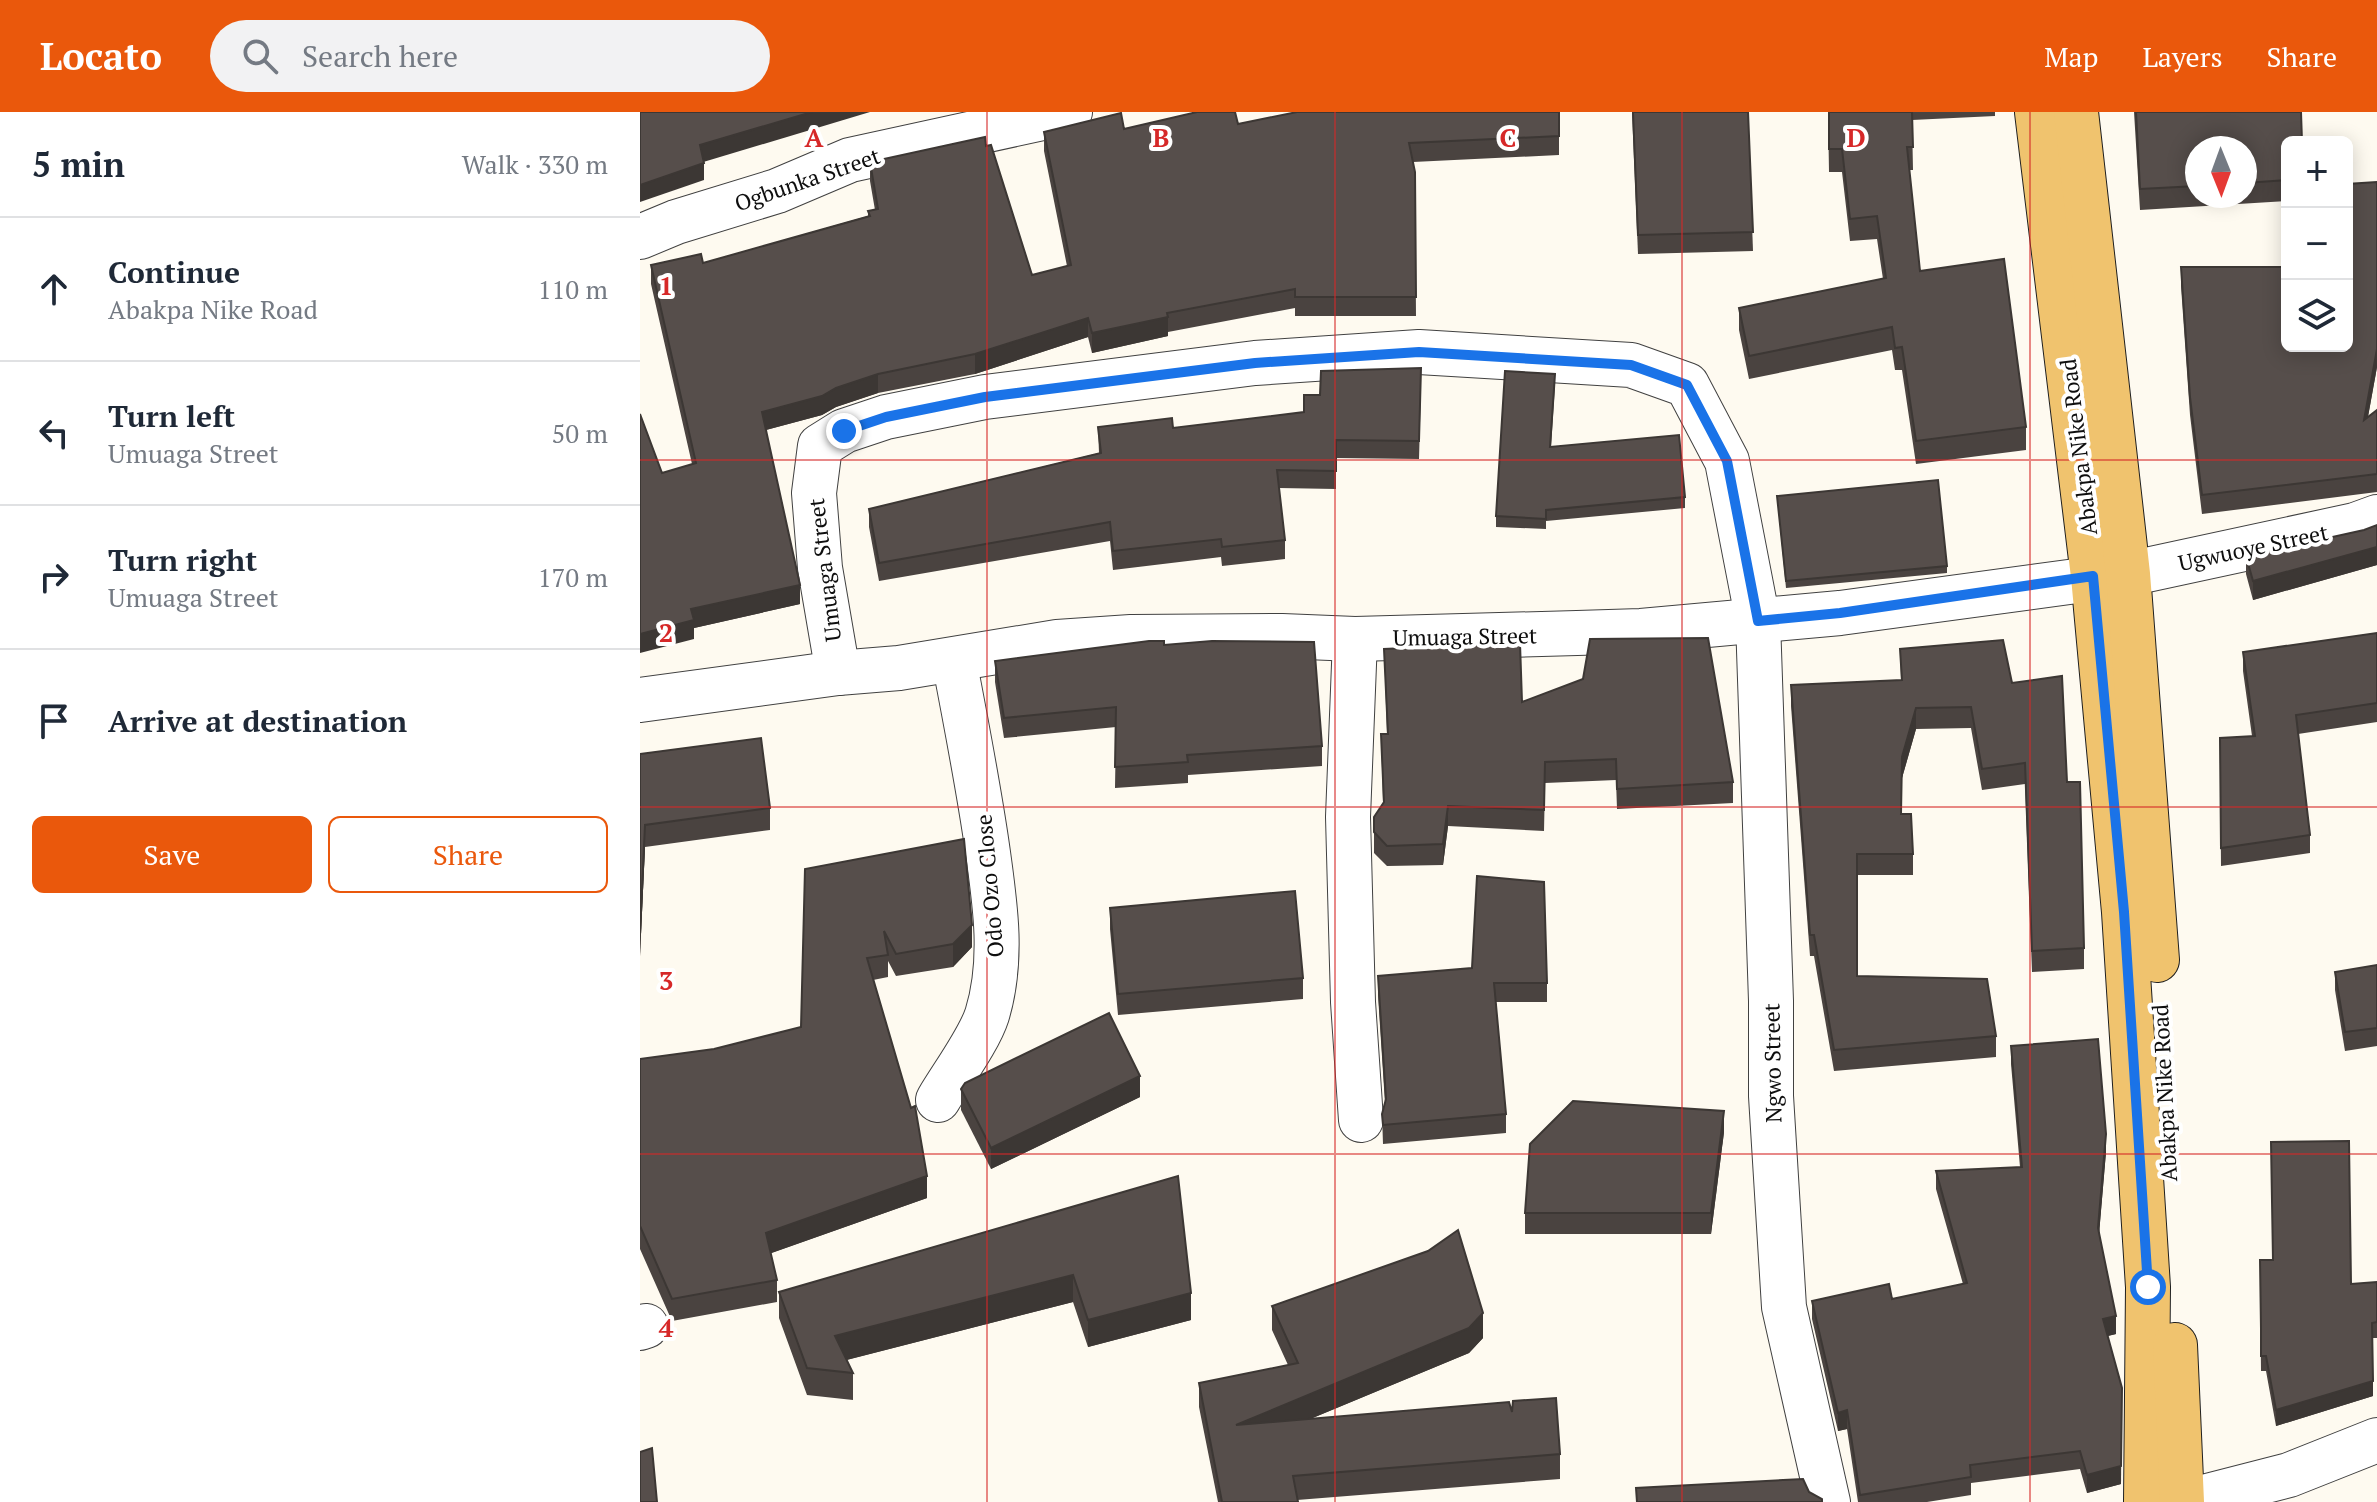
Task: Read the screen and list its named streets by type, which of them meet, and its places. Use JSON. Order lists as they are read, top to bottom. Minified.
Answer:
{"streets":{"main road":["Abakpa Nike Road"],"street":["Ogbunka Street","Ugwuoye Street","Umuaga Street","Odo Ozo Close","Ngwo Street"]},"crossings":[["Abakpa Nike Road","Ugwuoye Street"],["Abakpa Nike Road","Umuaga Street"],["Ugwuoye Street","Umuaga Street"],["Umuaga Street","Odo Ozo Close"],["Umuaga Street","Ngwo Street"]],"north":"bottom","page":{"header":"Locato","search":"Search here","nav":["Map","Layers","Share"],"heading":["5 min","Walk · 330 m"],"map_buttons":["+","−"],"list":[["Continue","Abakpa Nike Road","110 m"],["Turn left","Umuaga Street","50 m"],["Turn right","Umuaga Street","170 m"],"Arrive at destination"],"buttons":["Save","Share"]},"grid":{"columns":["A","B","C","D"],"rows":["1","2","3","4"]}}
